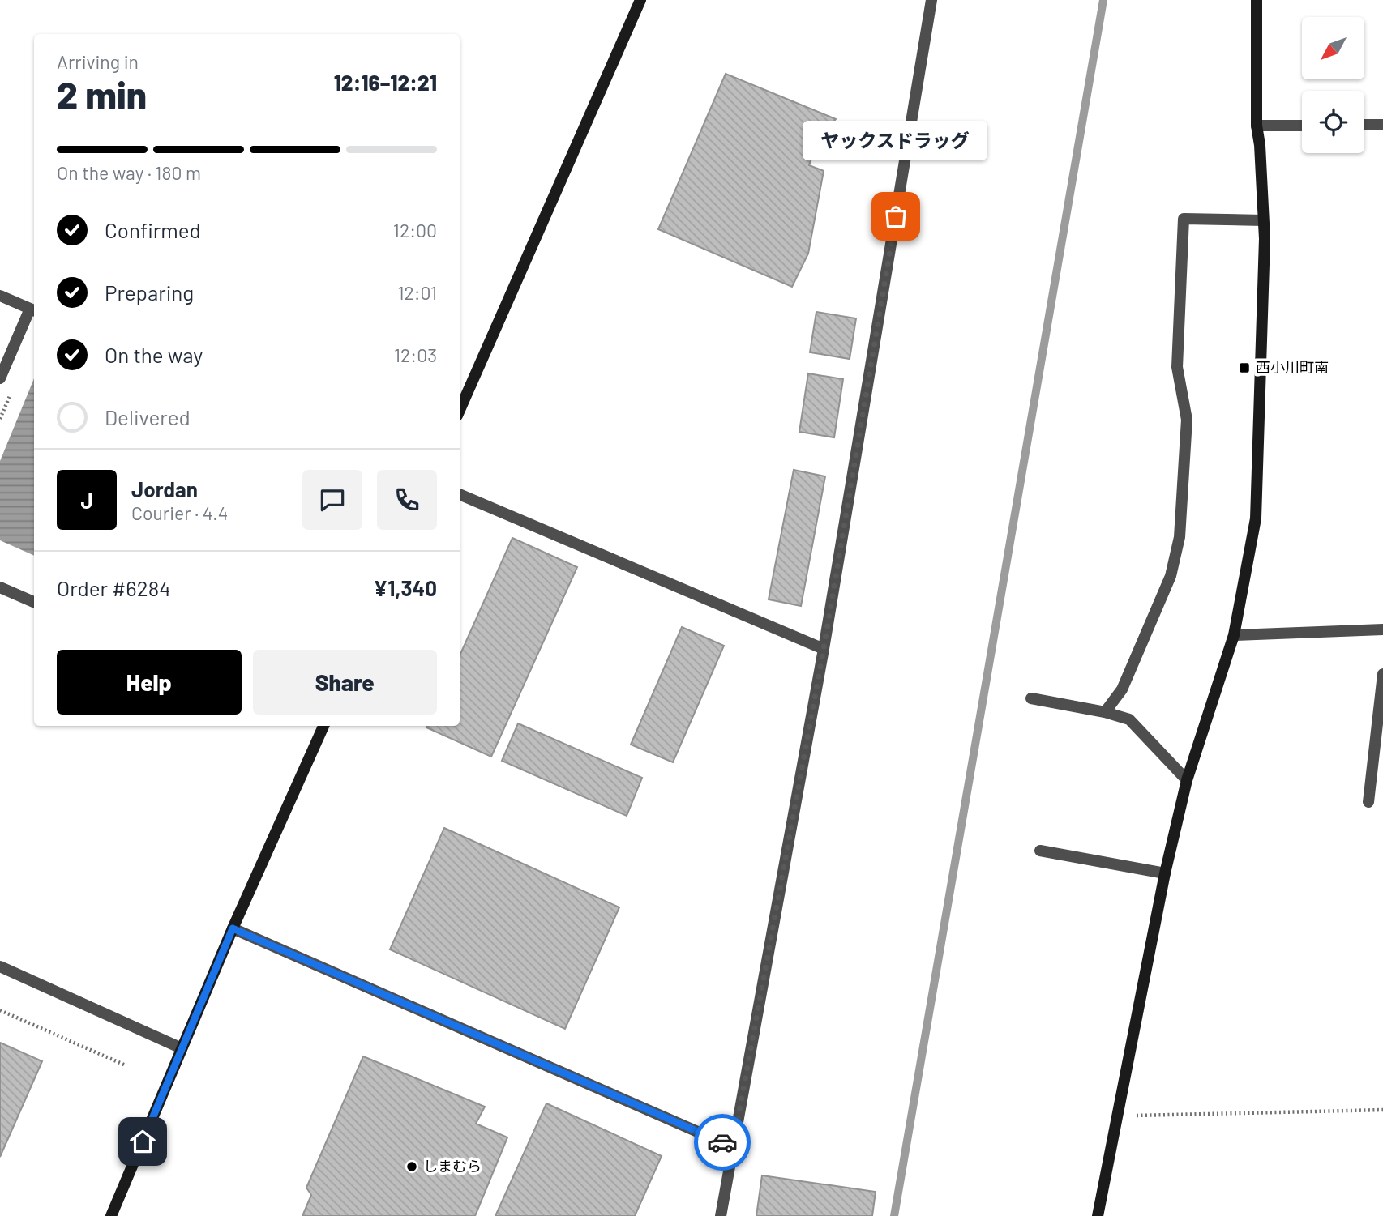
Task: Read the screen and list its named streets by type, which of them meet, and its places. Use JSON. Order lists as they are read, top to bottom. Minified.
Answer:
{"places":{"other":["ヤックスドラッグ","しまむら"],"transit":["西小川町南"]},"north":"bottom left","page":{"heading":["2 min","Arriving in","12:16–12:21"],"panel":["Jordan","Courier · 4.4","Order #6284","¥1,340"],"bubble":"ヤックスドラッグ","bar":"On the way · 180 m","list":[["Confirmed","12:00"],["Preparing","12:01"],["On the way","12:03"],"Delivered"],"round":"J","buttons":["Help","Share"]}}
